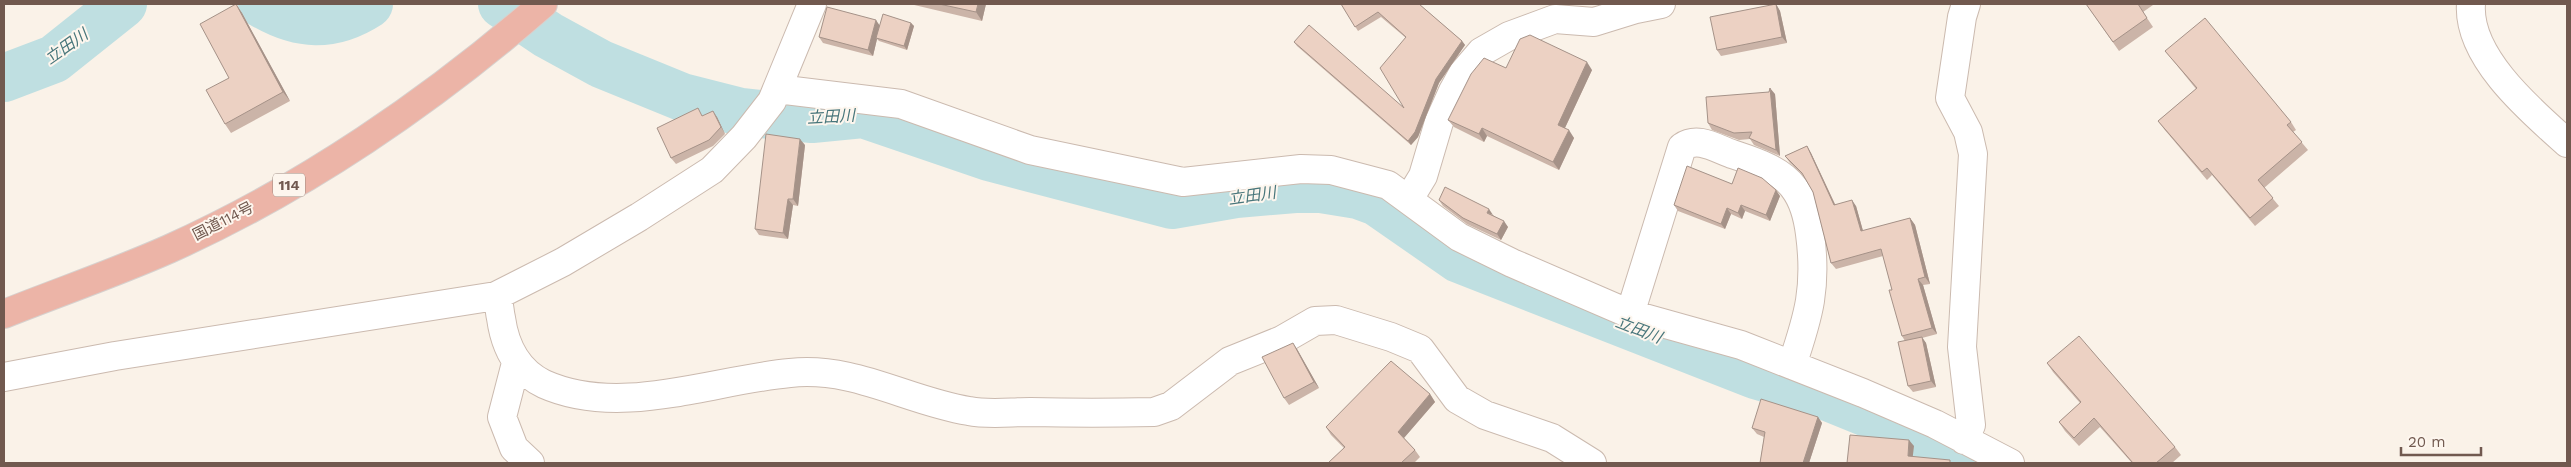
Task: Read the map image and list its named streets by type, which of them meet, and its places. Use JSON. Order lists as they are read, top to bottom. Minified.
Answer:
{"streets":{"highway":["114","国道114号"]},"water":["立田川"],"scale_bar":"20 m"}
